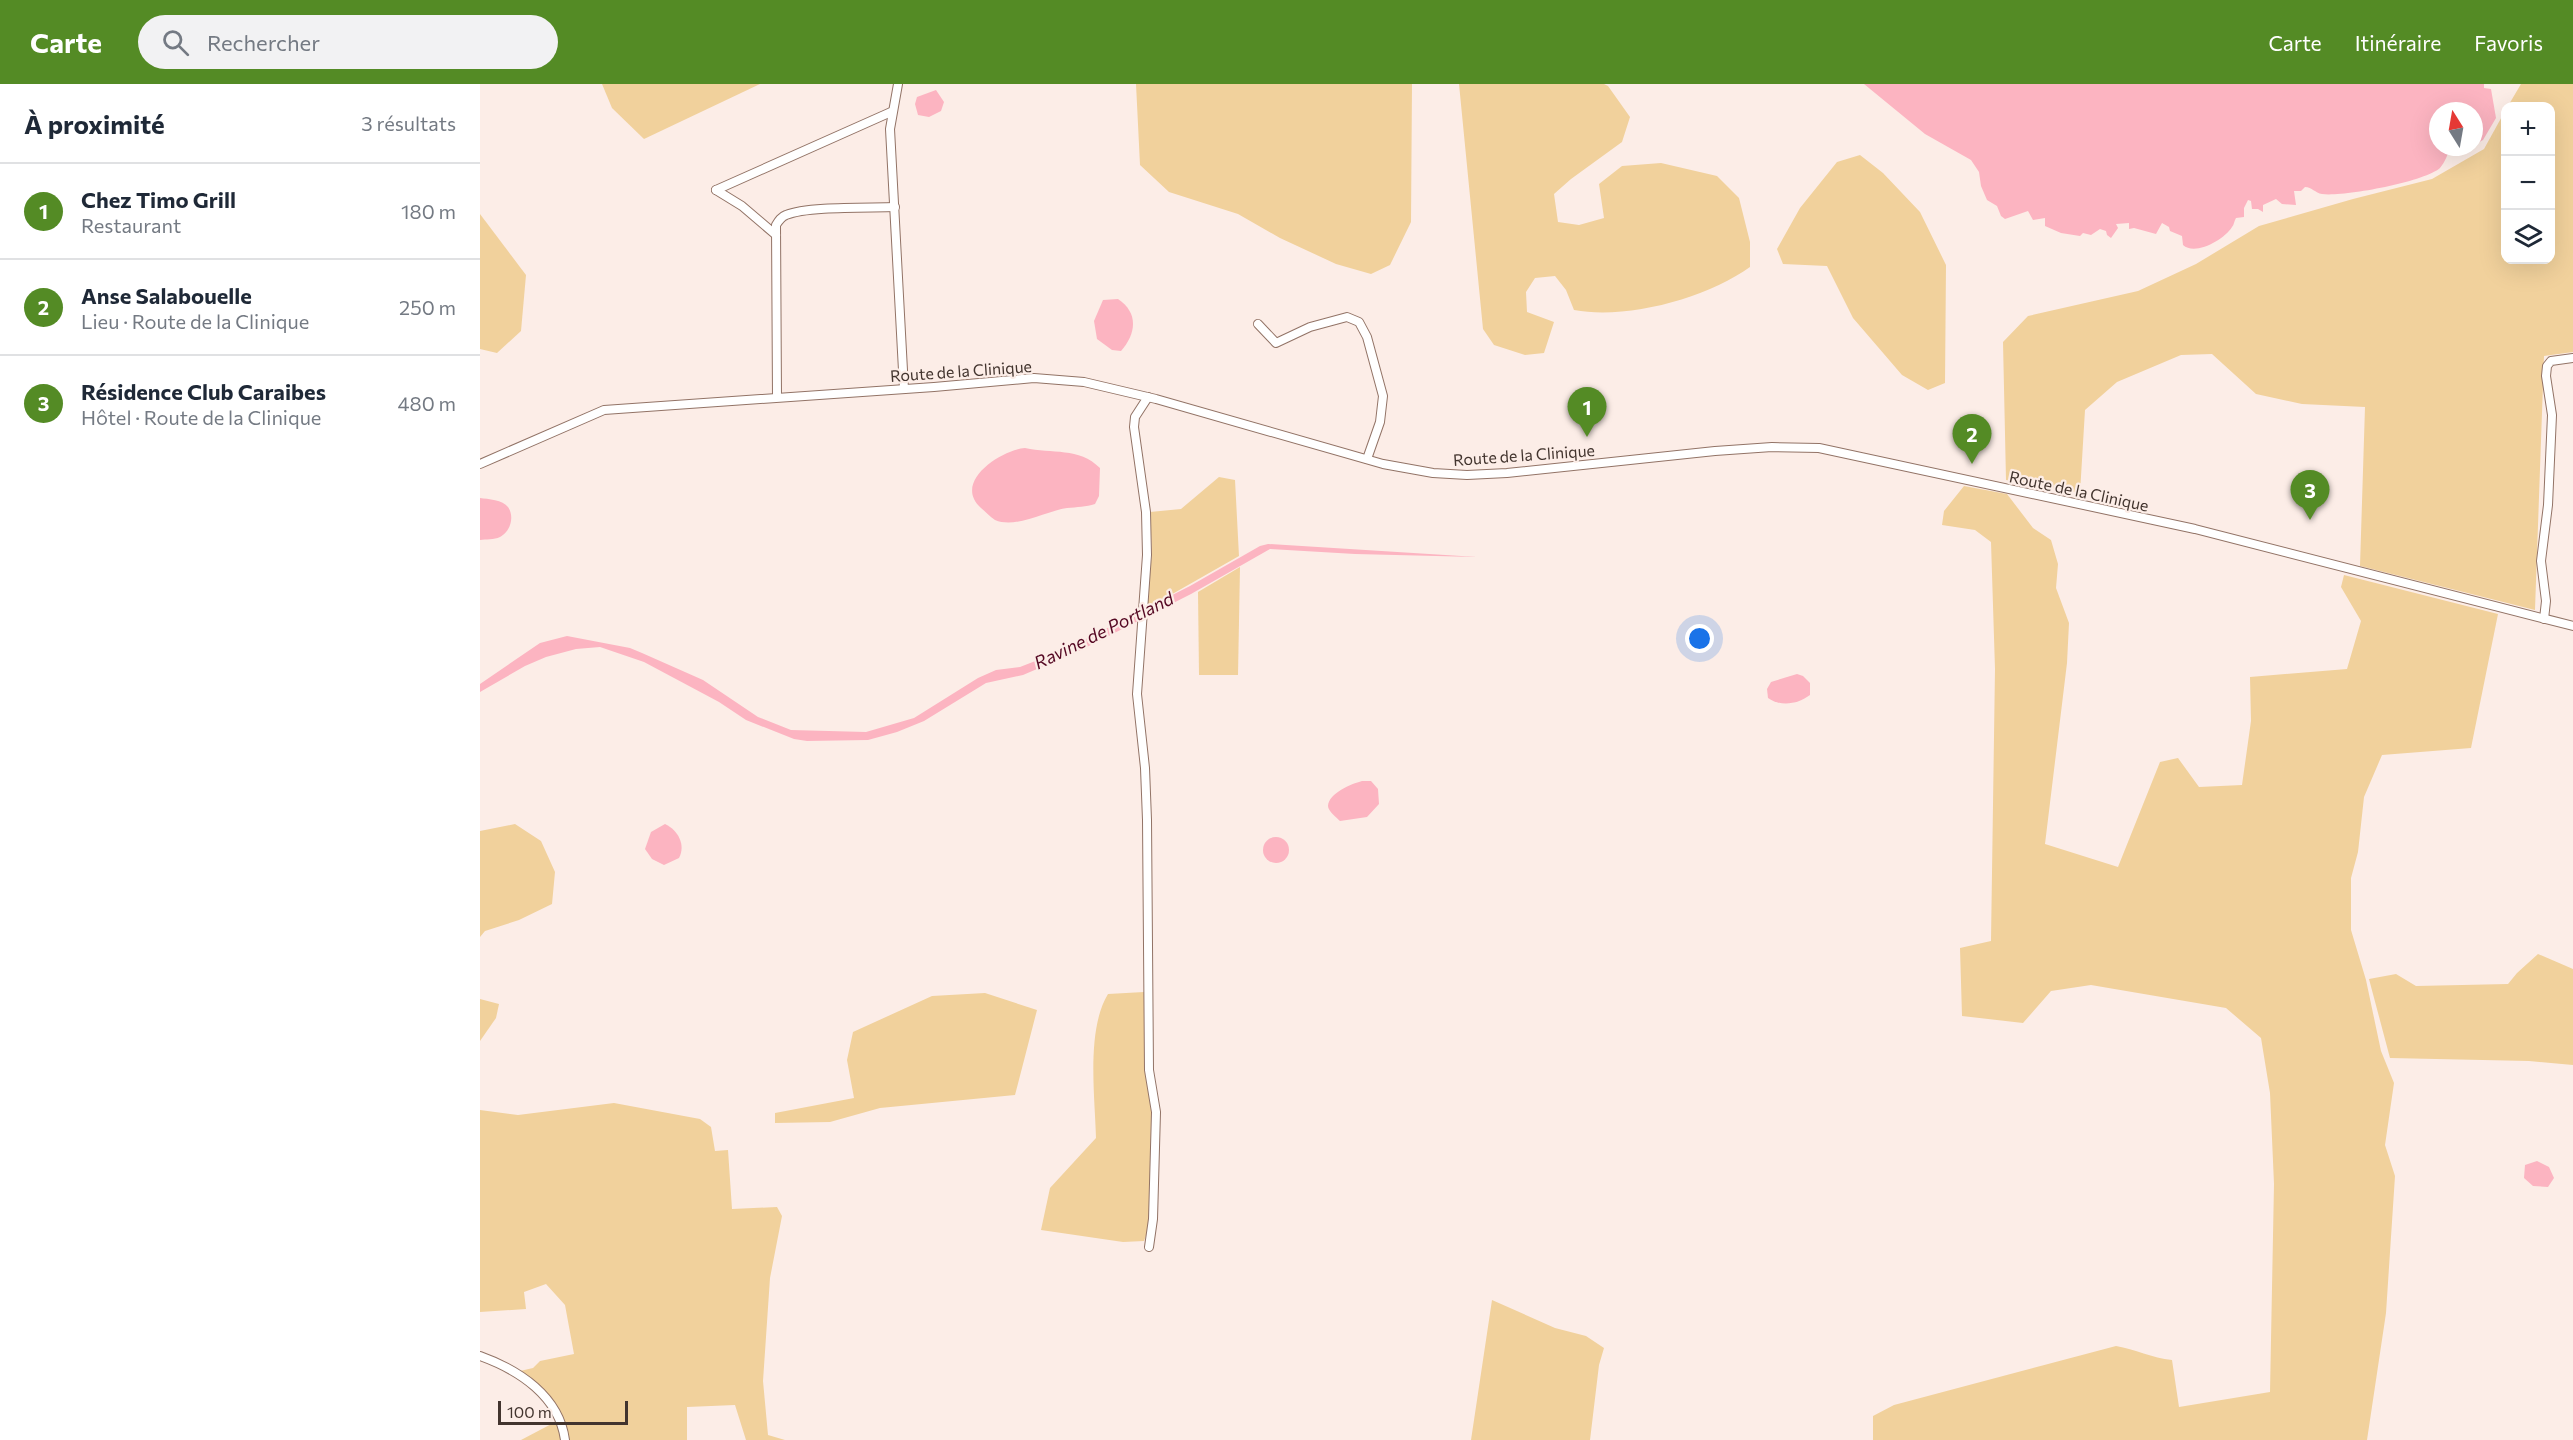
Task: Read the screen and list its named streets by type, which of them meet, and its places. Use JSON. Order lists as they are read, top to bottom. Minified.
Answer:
{"streets":{"street":["Route de la Clinique"]},"water":["Ravine de Portland"],"scale_bar":"100 m","north":"top","page":{"header":"Carte","search":"Rechercher","nav":["Carte","Itinéraire","Favoris"],"heading":["À proximité","3 résultats"],"map_buttons":["+","−"],"list":[{"mark":"1","name":"Chez Timo Grill","note":"Restaurant","value":"180 m"},{"mark":"2","name":"Anse Salabouelle","note":"Lieu · Route de la Clinique","value":"250 m"},{"mark":"3","name":"Résidence Club Caraibes","note":"Hôtel · Route de la Clinique","value":"480 m"}],"pins":["1","2","3"],"scale":"100 m"}}
